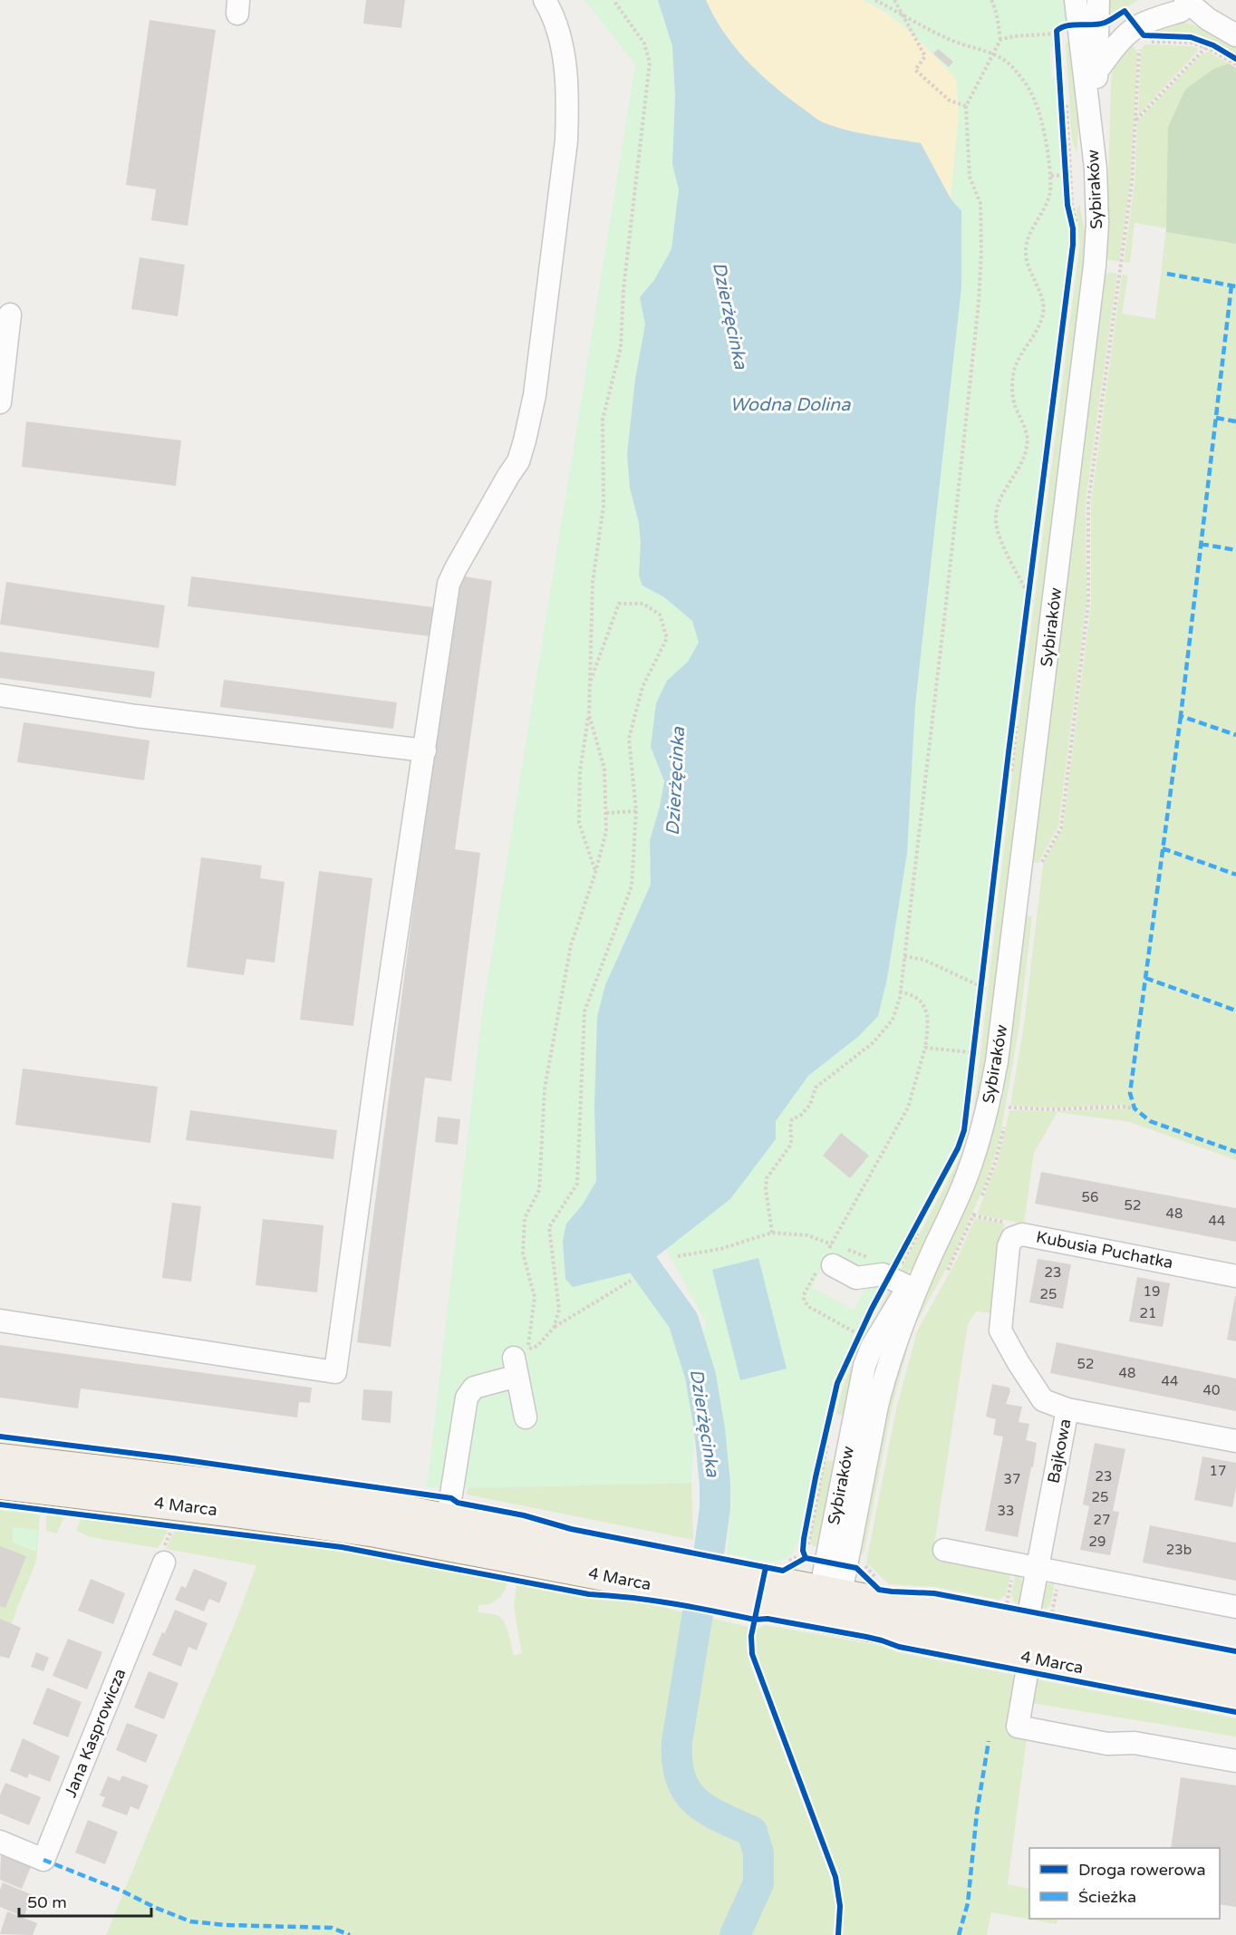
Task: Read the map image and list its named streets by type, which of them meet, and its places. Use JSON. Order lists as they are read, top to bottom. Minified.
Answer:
{"streets":{"main road":["4 Marca"],"street":["Sybiraków","Kubusia Puchatka","Bajkowa","Jana Kasprowicza"]},"crossings":[["Sybiraków","4 Marca"],["Kubusia Puchatka","Bajkowa"],["Bajkowa","4 Marca"]],"water":["Dzierżęcinka","Wodna Dolina"],"house_numbers":["56","52","48","44","23","19","25","21","52","48","44","40","17","23","37","25","33","27","29","23b"],"legend":["Droga rowerowa","Ścieżka"],"scale_bar":"50 m"}
